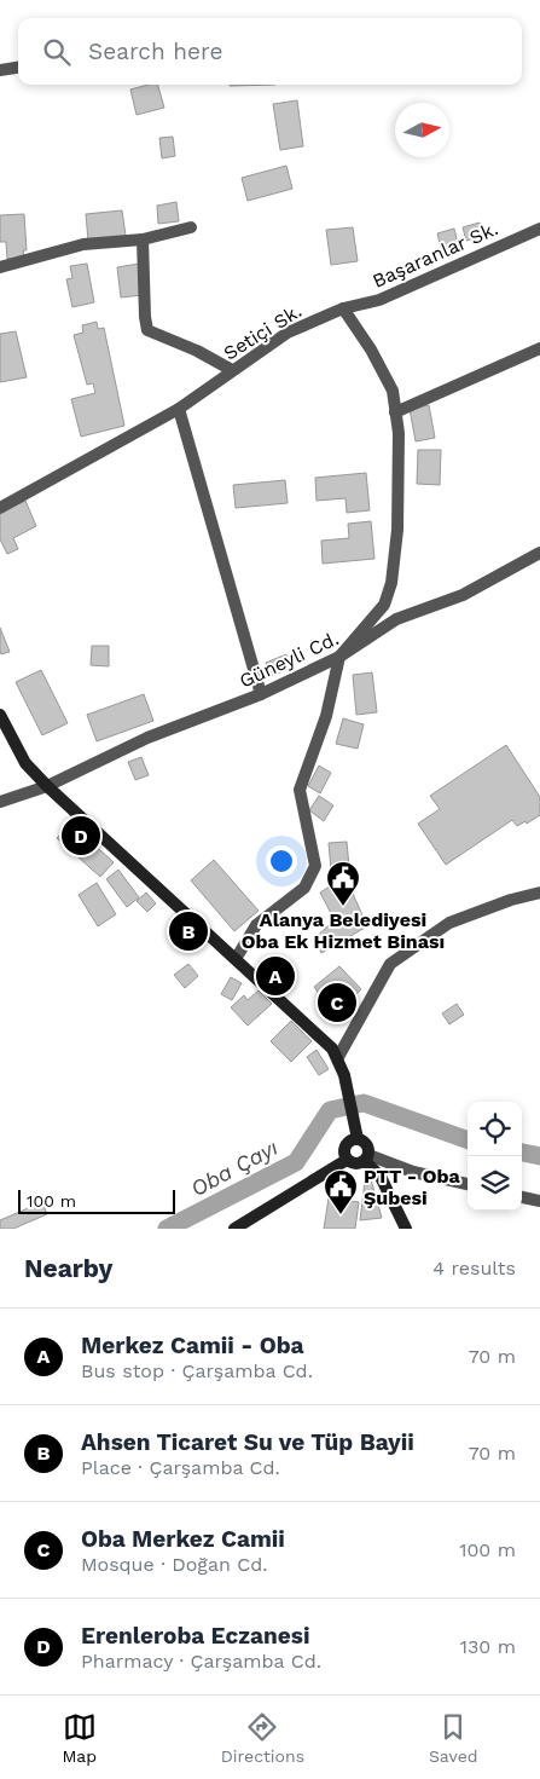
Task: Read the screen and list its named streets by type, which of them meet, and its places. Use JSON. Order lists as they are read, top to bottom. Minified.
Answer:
{"streets":{"street":["Başaranlar Sk.","Setiçi Sk.","Güneyli Cd."]},"crossings":[["Başaranlar Sk.","Setiçi Sk."]],"water":["Oba Çayı"],"places":{"public building":["Alanya Belediyesi Oba Ek Hizmet Binası","PTT - Oba Şubesi"]},"scale_bar":"100 m","north":"right","page":{"search":"Search here","pins":["D","B","A","C"],"scale":"100 m","heading":["Nearby","4 results"],"list":[{"mark":"A","name":"Merkez Camii - Oba","note":"Bus stop · Çarşamba Cd.","value":"70 m"},{"mark":"B","name":"Ahsen Ticaret Su ve Tüp Bayii","note":"Place · Çarşamba Cd.","value":"70 m"},{"mark":"C","name":"Oba Merkez Camii","note":"Mosque · Doğan Cd.","value":"100 m"},{"mark":"D","name":"Erenleroba Eczanesi","note":"Pharmacy · Çarşamba Cd.","value":"130 m"}],"nav":["Map","Directions","Saved"]}}
